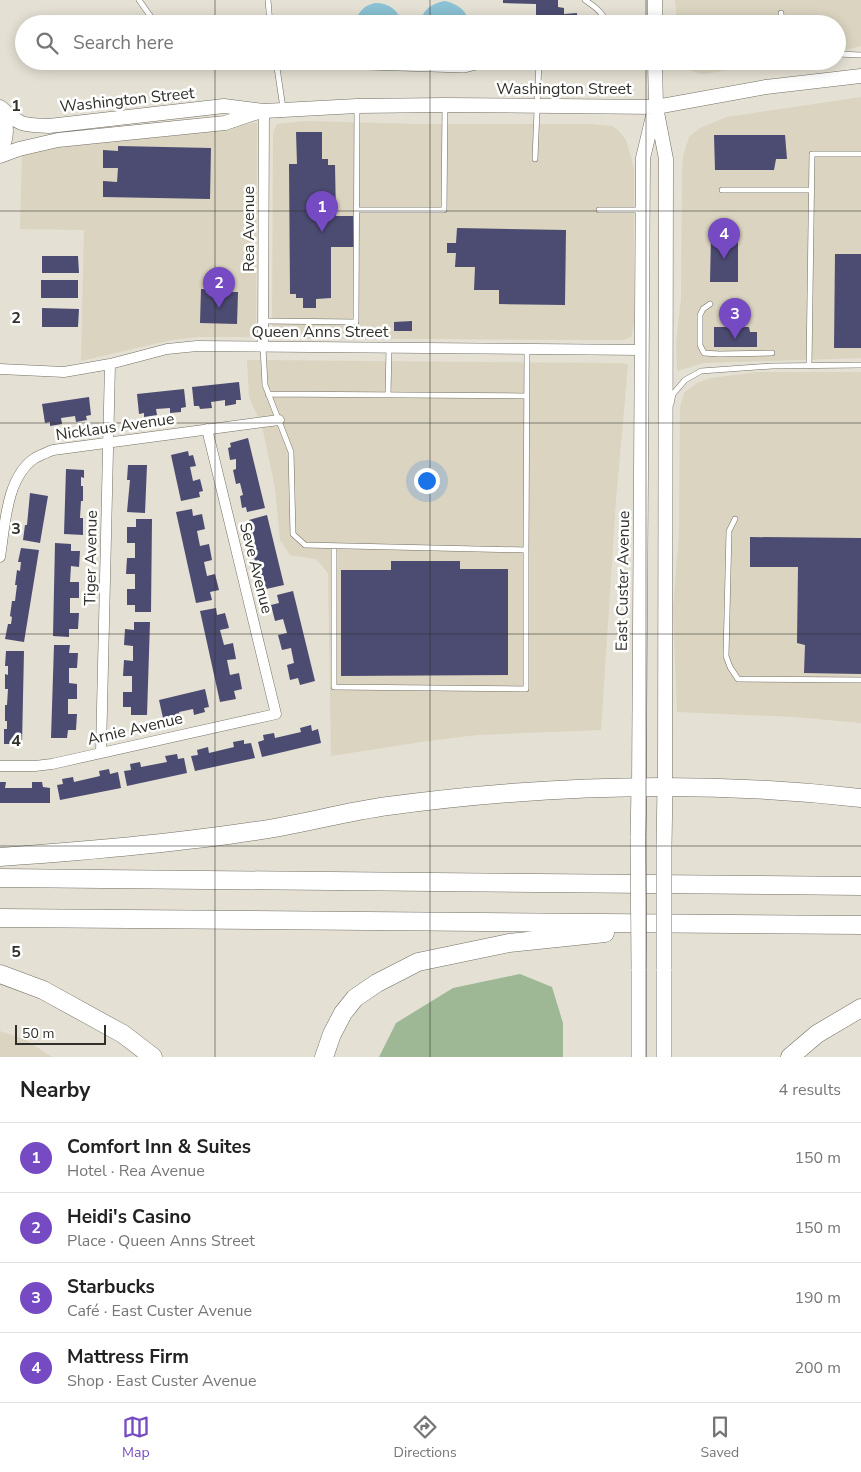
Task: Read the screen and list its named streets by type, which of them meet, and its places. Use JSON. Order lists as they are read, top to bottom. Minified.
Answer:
{"streets":{"main road":["Washington Street","East Custer Avenue"],"street":["Rea Avenue","Queen Anns Street","Nicklaus Avenue","Tiger Avenue","Seve Avenue","Arnie Avenue"]},"crossings":[["Washington Street","Rea Avenue"],["Washington Street","East Custer Avenue"],["Rea Avenue","Queen Anns Street"],["Queen Anns Street","Tiger Avenue"],["Queen Anns Street","East Custer Avenue"],["Nicklaus Avenue","Tiger Avenue"],["Nicklaus Avenue","Seve Avenue"],["Tiger Avenue","Arnie Avenue"],["Seve Avenue","Arnie Avenue"]],"scale_bar":"50 m","page":{"search":"Search here","pins":["1","4","2","3"],"scale":"50 m","heading":["Nearby","4 results"],"list":[{"mark":"1","name":"Comfort Inn & Suites","note":"Hotel · Rea Avenue","value":"150 m"},{"mark":"2","name":"Heidi's Casino","note":"Place · Queen Anns Street","value":"150 m"},{"mark":"3","name":"Starbucks","note":"Café · East Custer Avenue","value":"190 m"},{"mark":"4","name":"Mattress Firm","note":"Shop · East Custer Avenue","value":"200 m"}],"nav":["Map","Directions","Saved"]},"grid":{"rows":["1","2","3","4","5"]}}
